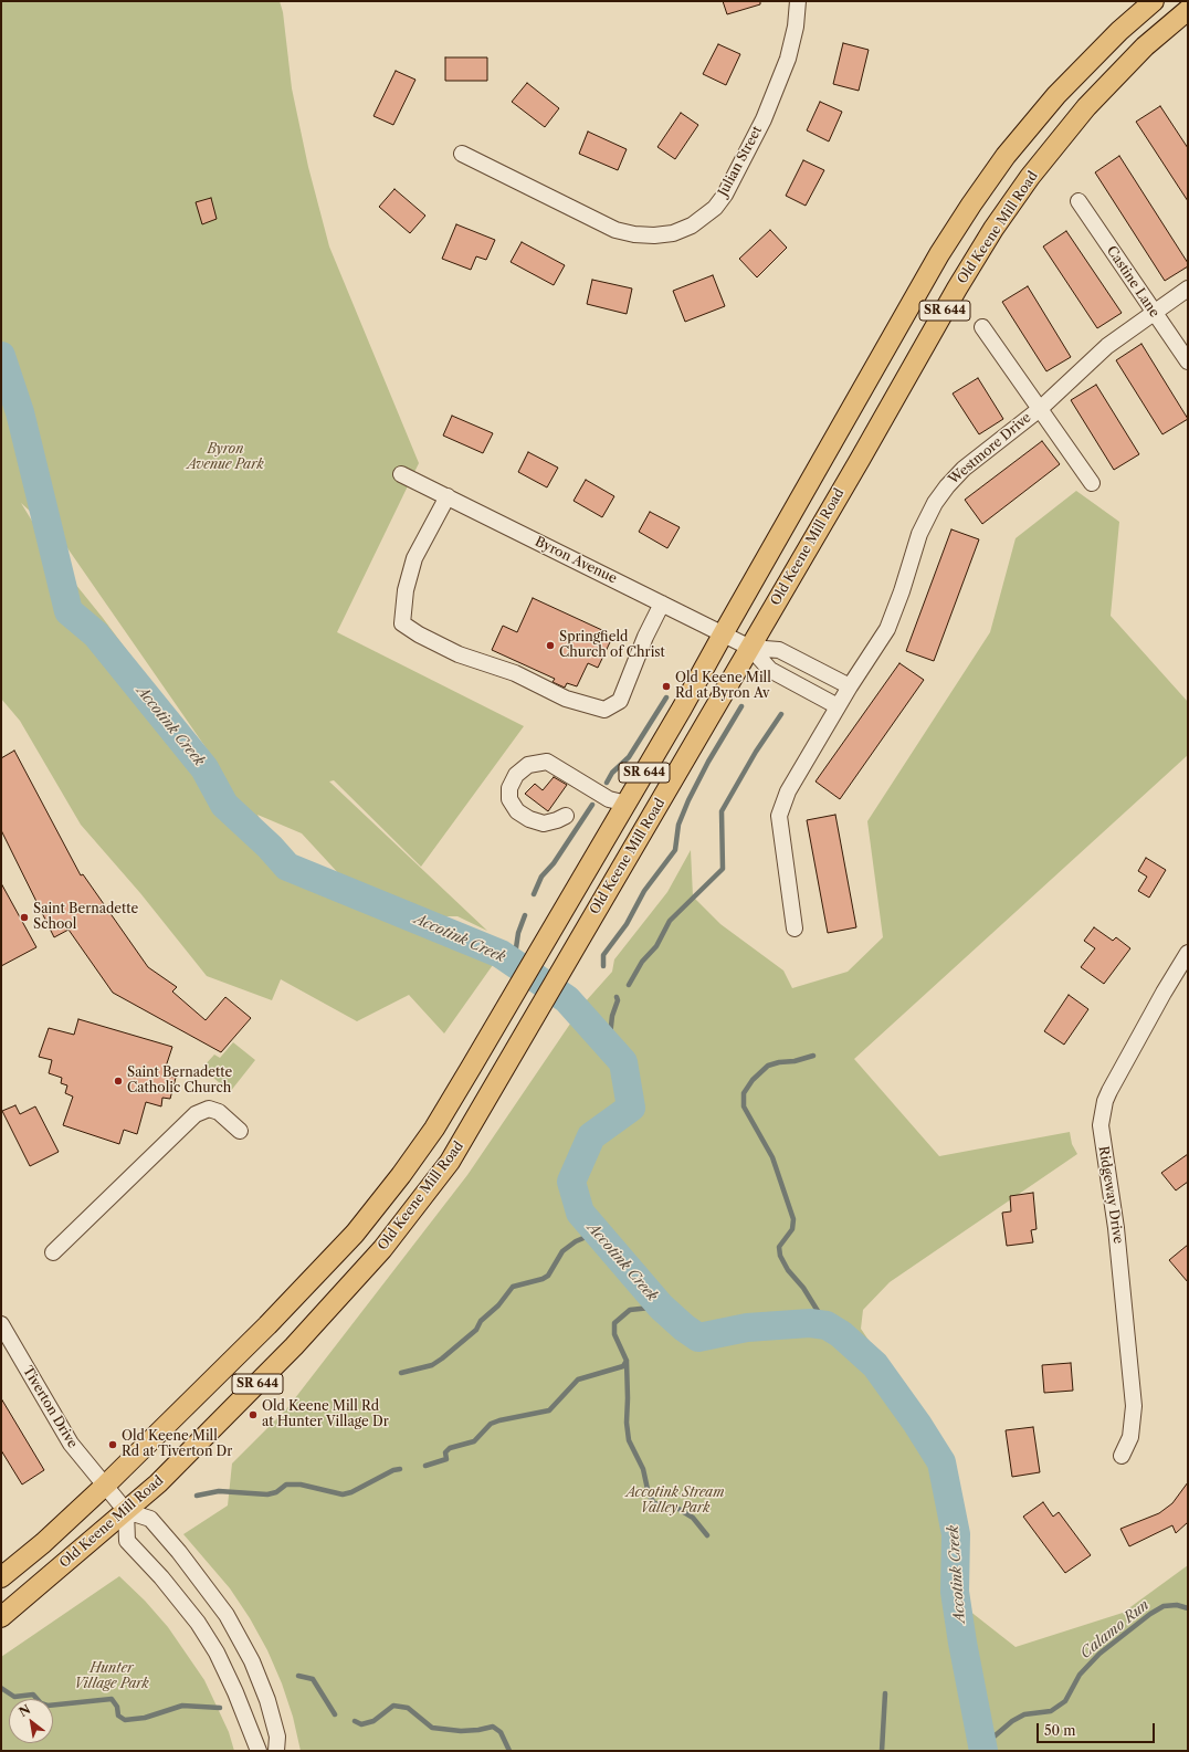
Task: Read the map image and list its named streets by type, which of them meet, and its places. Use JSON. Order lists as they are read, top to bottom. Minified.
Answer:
{"streets":{"main road":["Old Keene Mill Road","SR 644"],"street":["Julian Street","Castine Lane","Westmore Drive","Byron Avenue","Ridgeway Drive","Tiverton Drive"]},"crossings":[["Old Keene Mill Road","Byron Avenue"],["Old Keene Mill Road","Tiverton Drive"],["Castine Lane","Westmore Drive"],["SR 644","Byron Avenue"],["SR 644","Tiverton Drive"]],"water":["Accotink Creek","Calamo Run"],"parks":["Byron Avenue Park","Accotink Stream Valley Park","Hunter Village Park"],"places":["Springfield Church of Christ","Old Keene Mill Rd at Byron Av","Saint Bernadette School","Saint Bernadette Catholic Church","Old Keene Mill Rd at Hunter Village Dr","Old Keene Mill Rd at Tiverton Dr"],"scale_bar":"50 m","north":"top left"}
